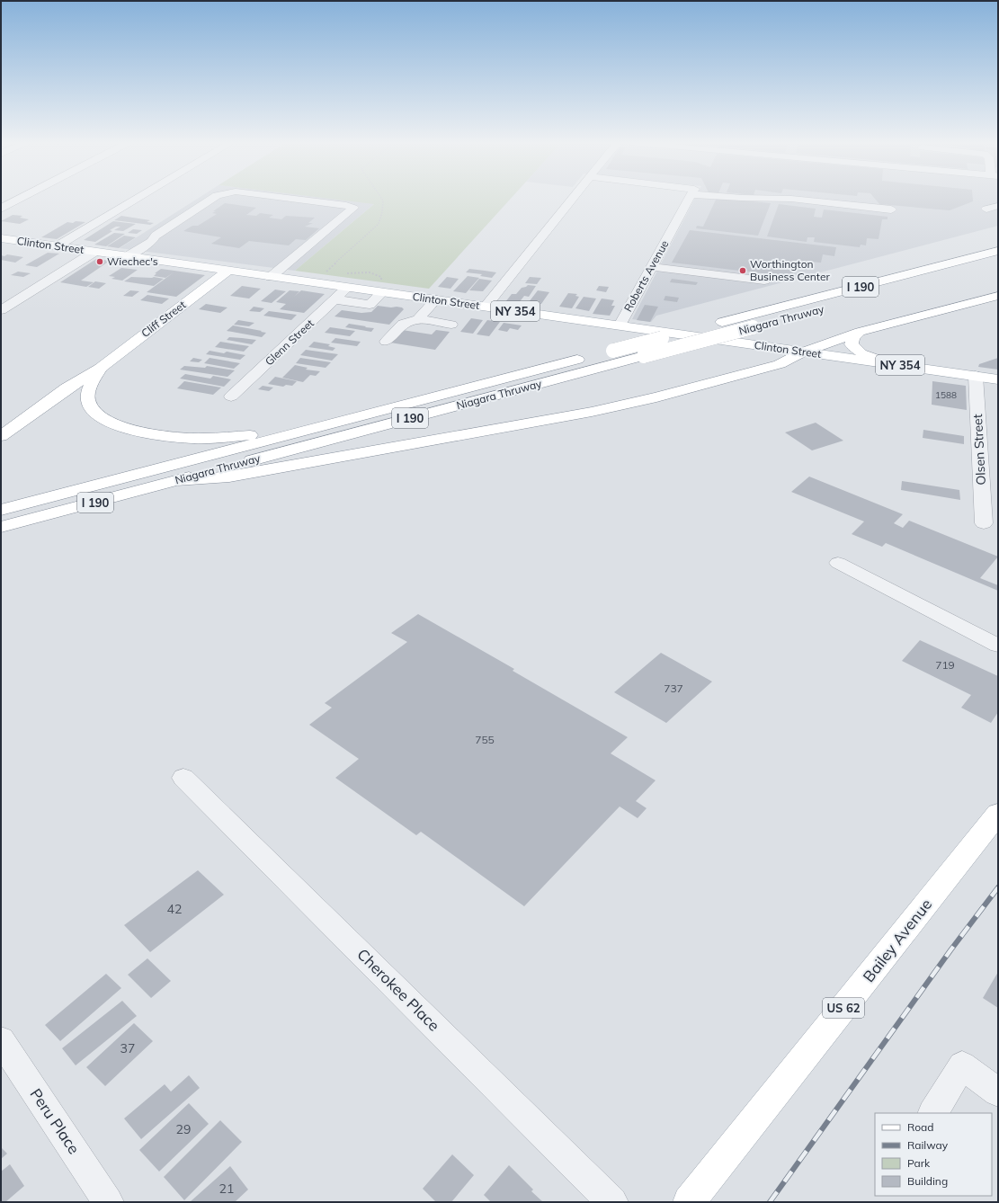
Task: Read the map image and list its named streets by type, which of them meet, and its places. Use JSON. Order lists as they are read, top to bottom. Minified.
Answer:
{"streets":{"main road":["Clinton Street","I 190","NY 354","Cliff Street","Niagara Thruway","Bailey Avenue","US 62"],"street":["Roberts Avenue","Glenn Street","Olsen Street","Cherokee Place","Peru Place"]},"crossings":[["Clinton Street","Roberts Avenue"],["Clinton Street","Cliff Street"],["Clinton Street","Glenn Street"],["Clinton Street","Olsen Street"]],"places":["Wiechec's","Worthington Business Center"],"house_numbers":["1588","719","737","755","42","37","29","21"],"legend":["Road","Railway","Park","Building"]}
